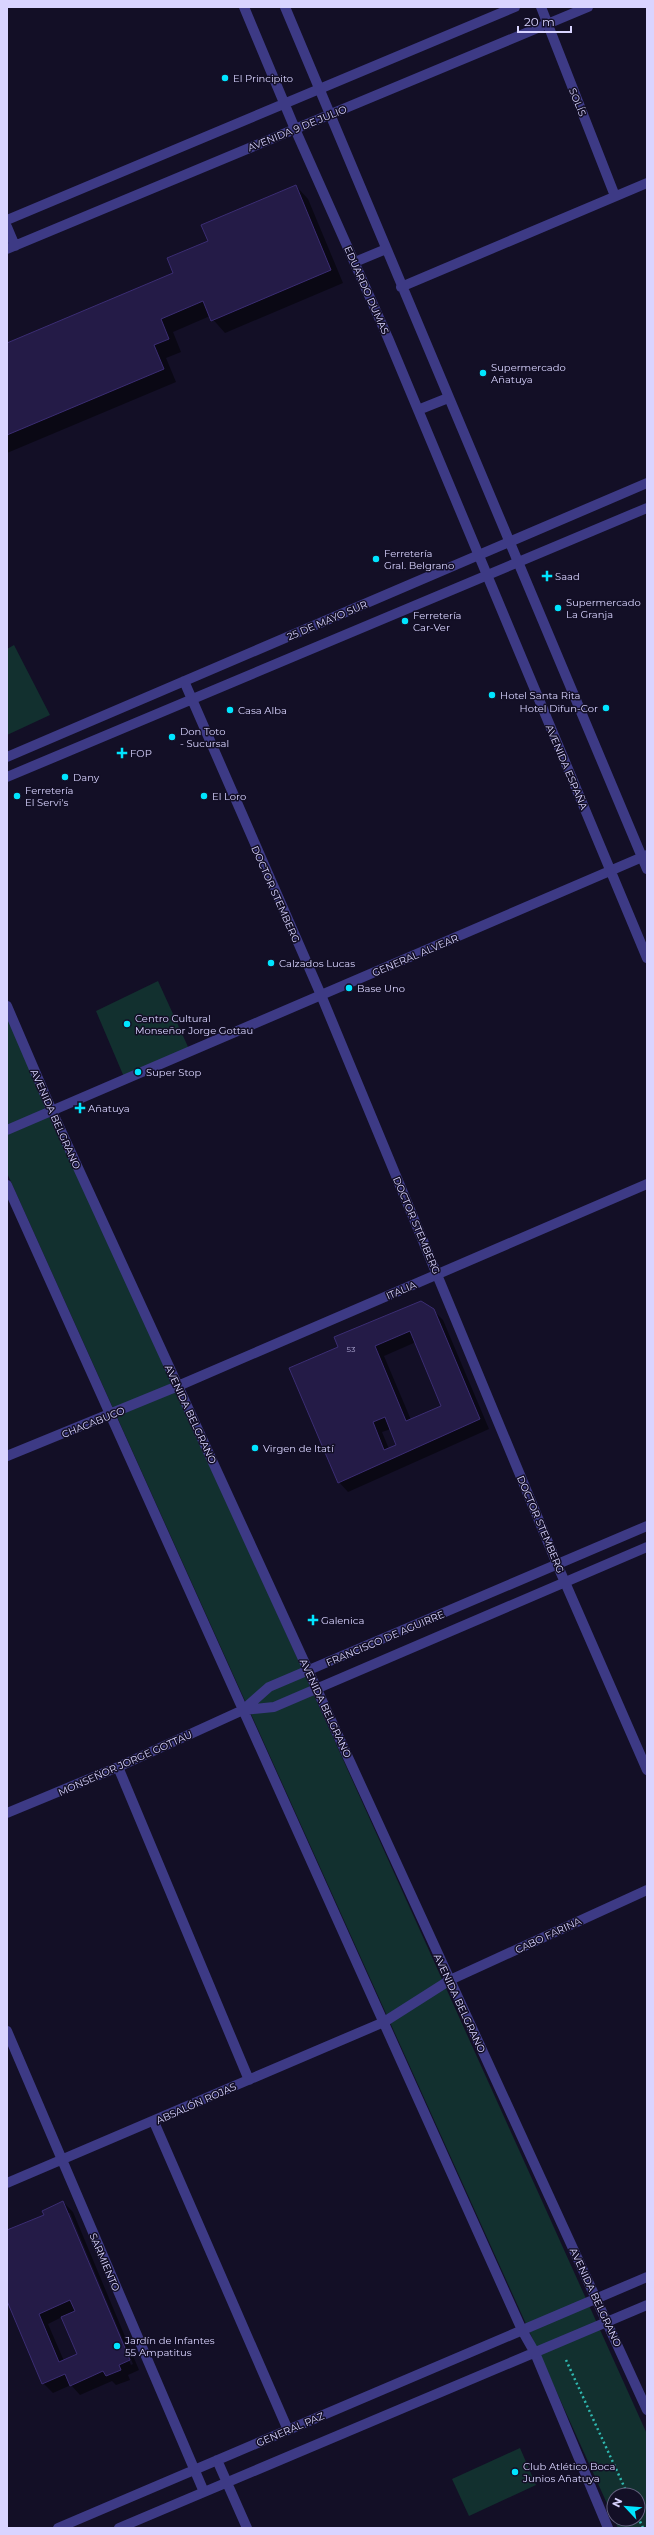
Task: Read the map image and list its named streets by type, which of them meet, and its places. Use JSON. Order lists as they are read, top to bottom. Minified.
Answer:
{"streets":{"street":["SOLÍS","AVENIDA 9 DE JULIO","EDUARDO DUMAS","25 DE MAYO SUR","AVENIDA ESPAÑA","DOCTOR STEMBERG","GENERAL ALVEAR","AVENIDA BELGRANO","ITALIA","CHACABUCO","FRANCISCO DE AGUIRRE","MONSEÑOR JORGE GOTTAU","CABO FARINA","ABSALÓN ROJAS","SARMIENTO","GENERAL PAZ"]},"crossings":[["SOLÍS","AVENIDA 9 DE JULIO"],["AVENIDA 9 DE JULIO","EDUARDO DUMAS"],["EDUARDO DUMAS","25 DE MAYO SUR"],["EDUARDO DUMAS","AVENIDA ESPAÑA"],["25 DE MAYO SUR","AVENIDA ESPAÑA"],["25 DE MAYO SUR","DOCTOR STEMBERG"],["AVENIDA ESPAÑA","GENERAL ALVEAR"],["DOCTOR STEMBERG","GENERAL ALVEAR"],["DOCTOR STEMBERG","ITALIA"],["DOCTOR STEMBERG","FRANCISCO DE AGUIRRE"],["GENERAL ALVEAR","AVENIDA BELGRANO"],["AVENIDA BELGRANO","ITALIA"],["AVENIDA BELGRANO","CHACABUCO"],["AVENIDA BELGRANO","FRANCISCO DE AGUIRRE"],["AVENIDA BELGRANO","CABO FARINA"],["AVENIDA BELGRANO","GENERAL PAZ"],["ITALIA","CHACABUCO"],["FRANCISCO DE AGUIRRE","MONSEÑOR JORGE GOTTAU"],["CABO FARINA","ABSALÓN ROJAS"],["ABSALÓN ROJAS","SARMIENTO"],["SARMIENTO","GENERAL PAZ"]],"places":{"other":["El Principito","Supermercado Añatuya","Ferretería Gral. Belgrano","Supermercado La Granja","Ferretería Car-Ver","Hotel Santa Rita","Hotel Difun-Cor","Casa Alba","Don Toto - Sucursal","Dany","Ferretería El Servi's","El Loro","Calzados Lucas","Base Uno","Centro Cultural Monseñor Jorge Gottau","Super Stop","Virgen de Itatí","Jardín de Infantes 55 Ampatitus","Club Atlético Boca Junios Añatuya"],"health":["Saad","FOP","Añatuya","Galenica"]},"house_numbers":["53"],"scale_bar":"20 m","north":"top left"}
